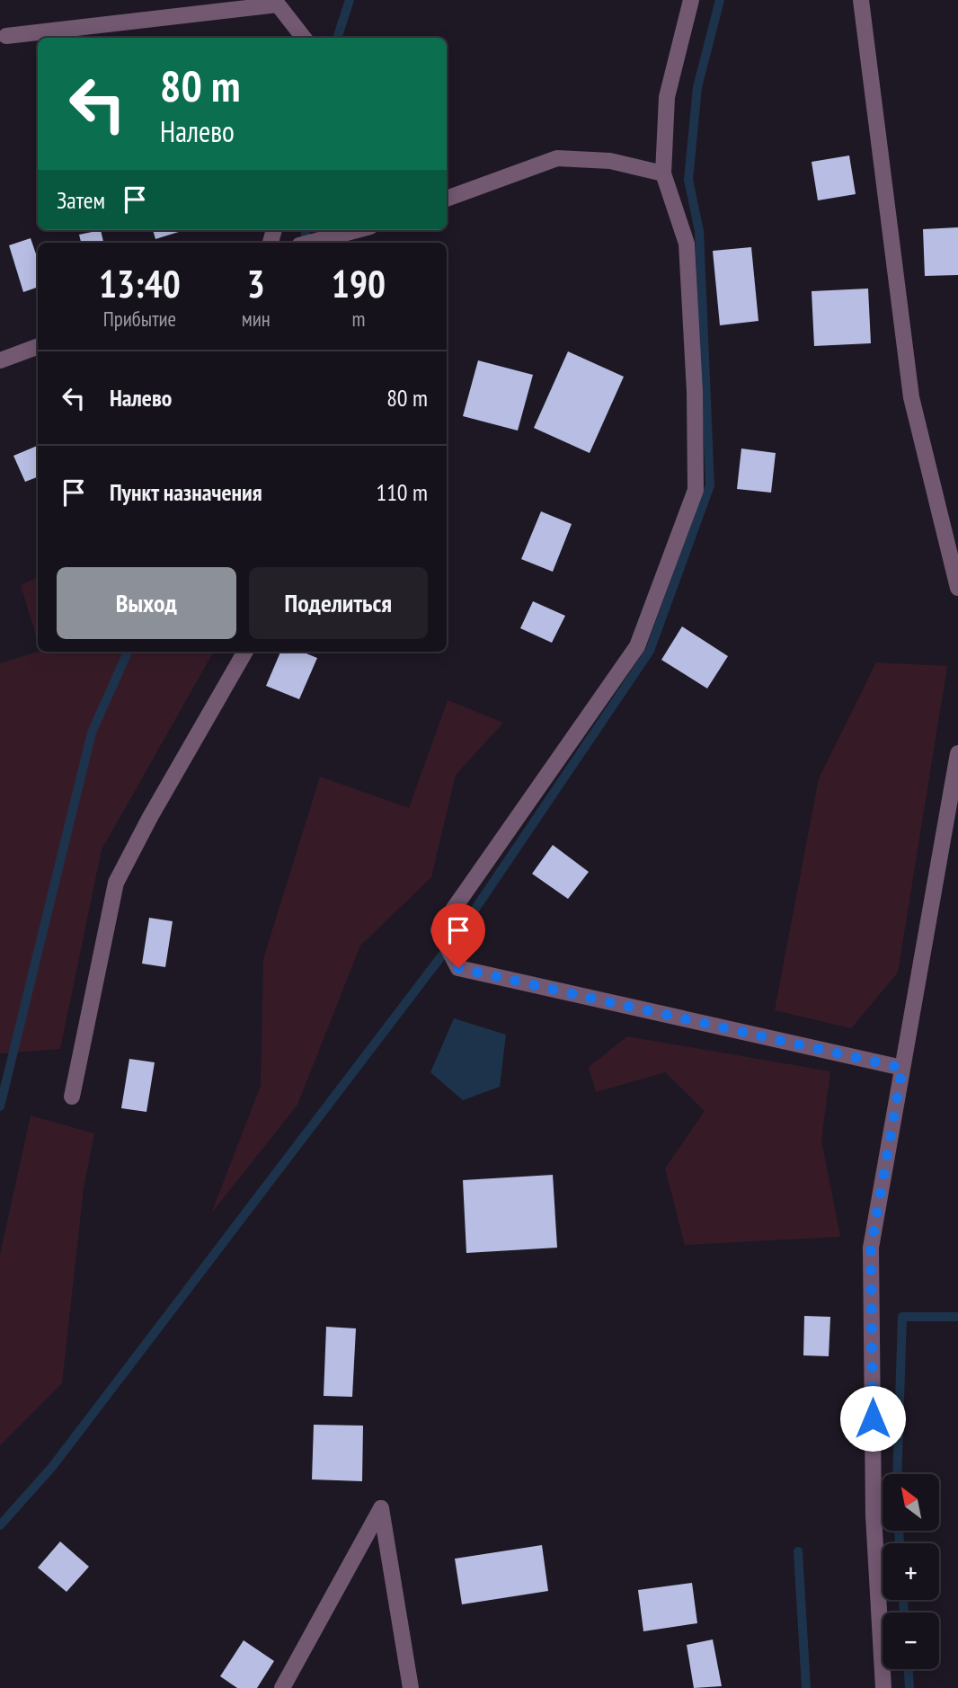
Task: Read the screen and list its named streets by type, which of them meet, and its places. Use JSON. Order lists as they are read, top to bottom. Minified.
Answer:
{"north":"top left","page":{"turn":["80 m","Налево"],"then":"Затем","eta":["13:40","Прибытие","3","мин","190","m"],"list":[{"name":"Налево","value":"80 m"},{"name":"Пункт назначения","value":"110 m"}],"buttons":["Выход","Поделиться"],"map_buttons":["+","−"]}}
